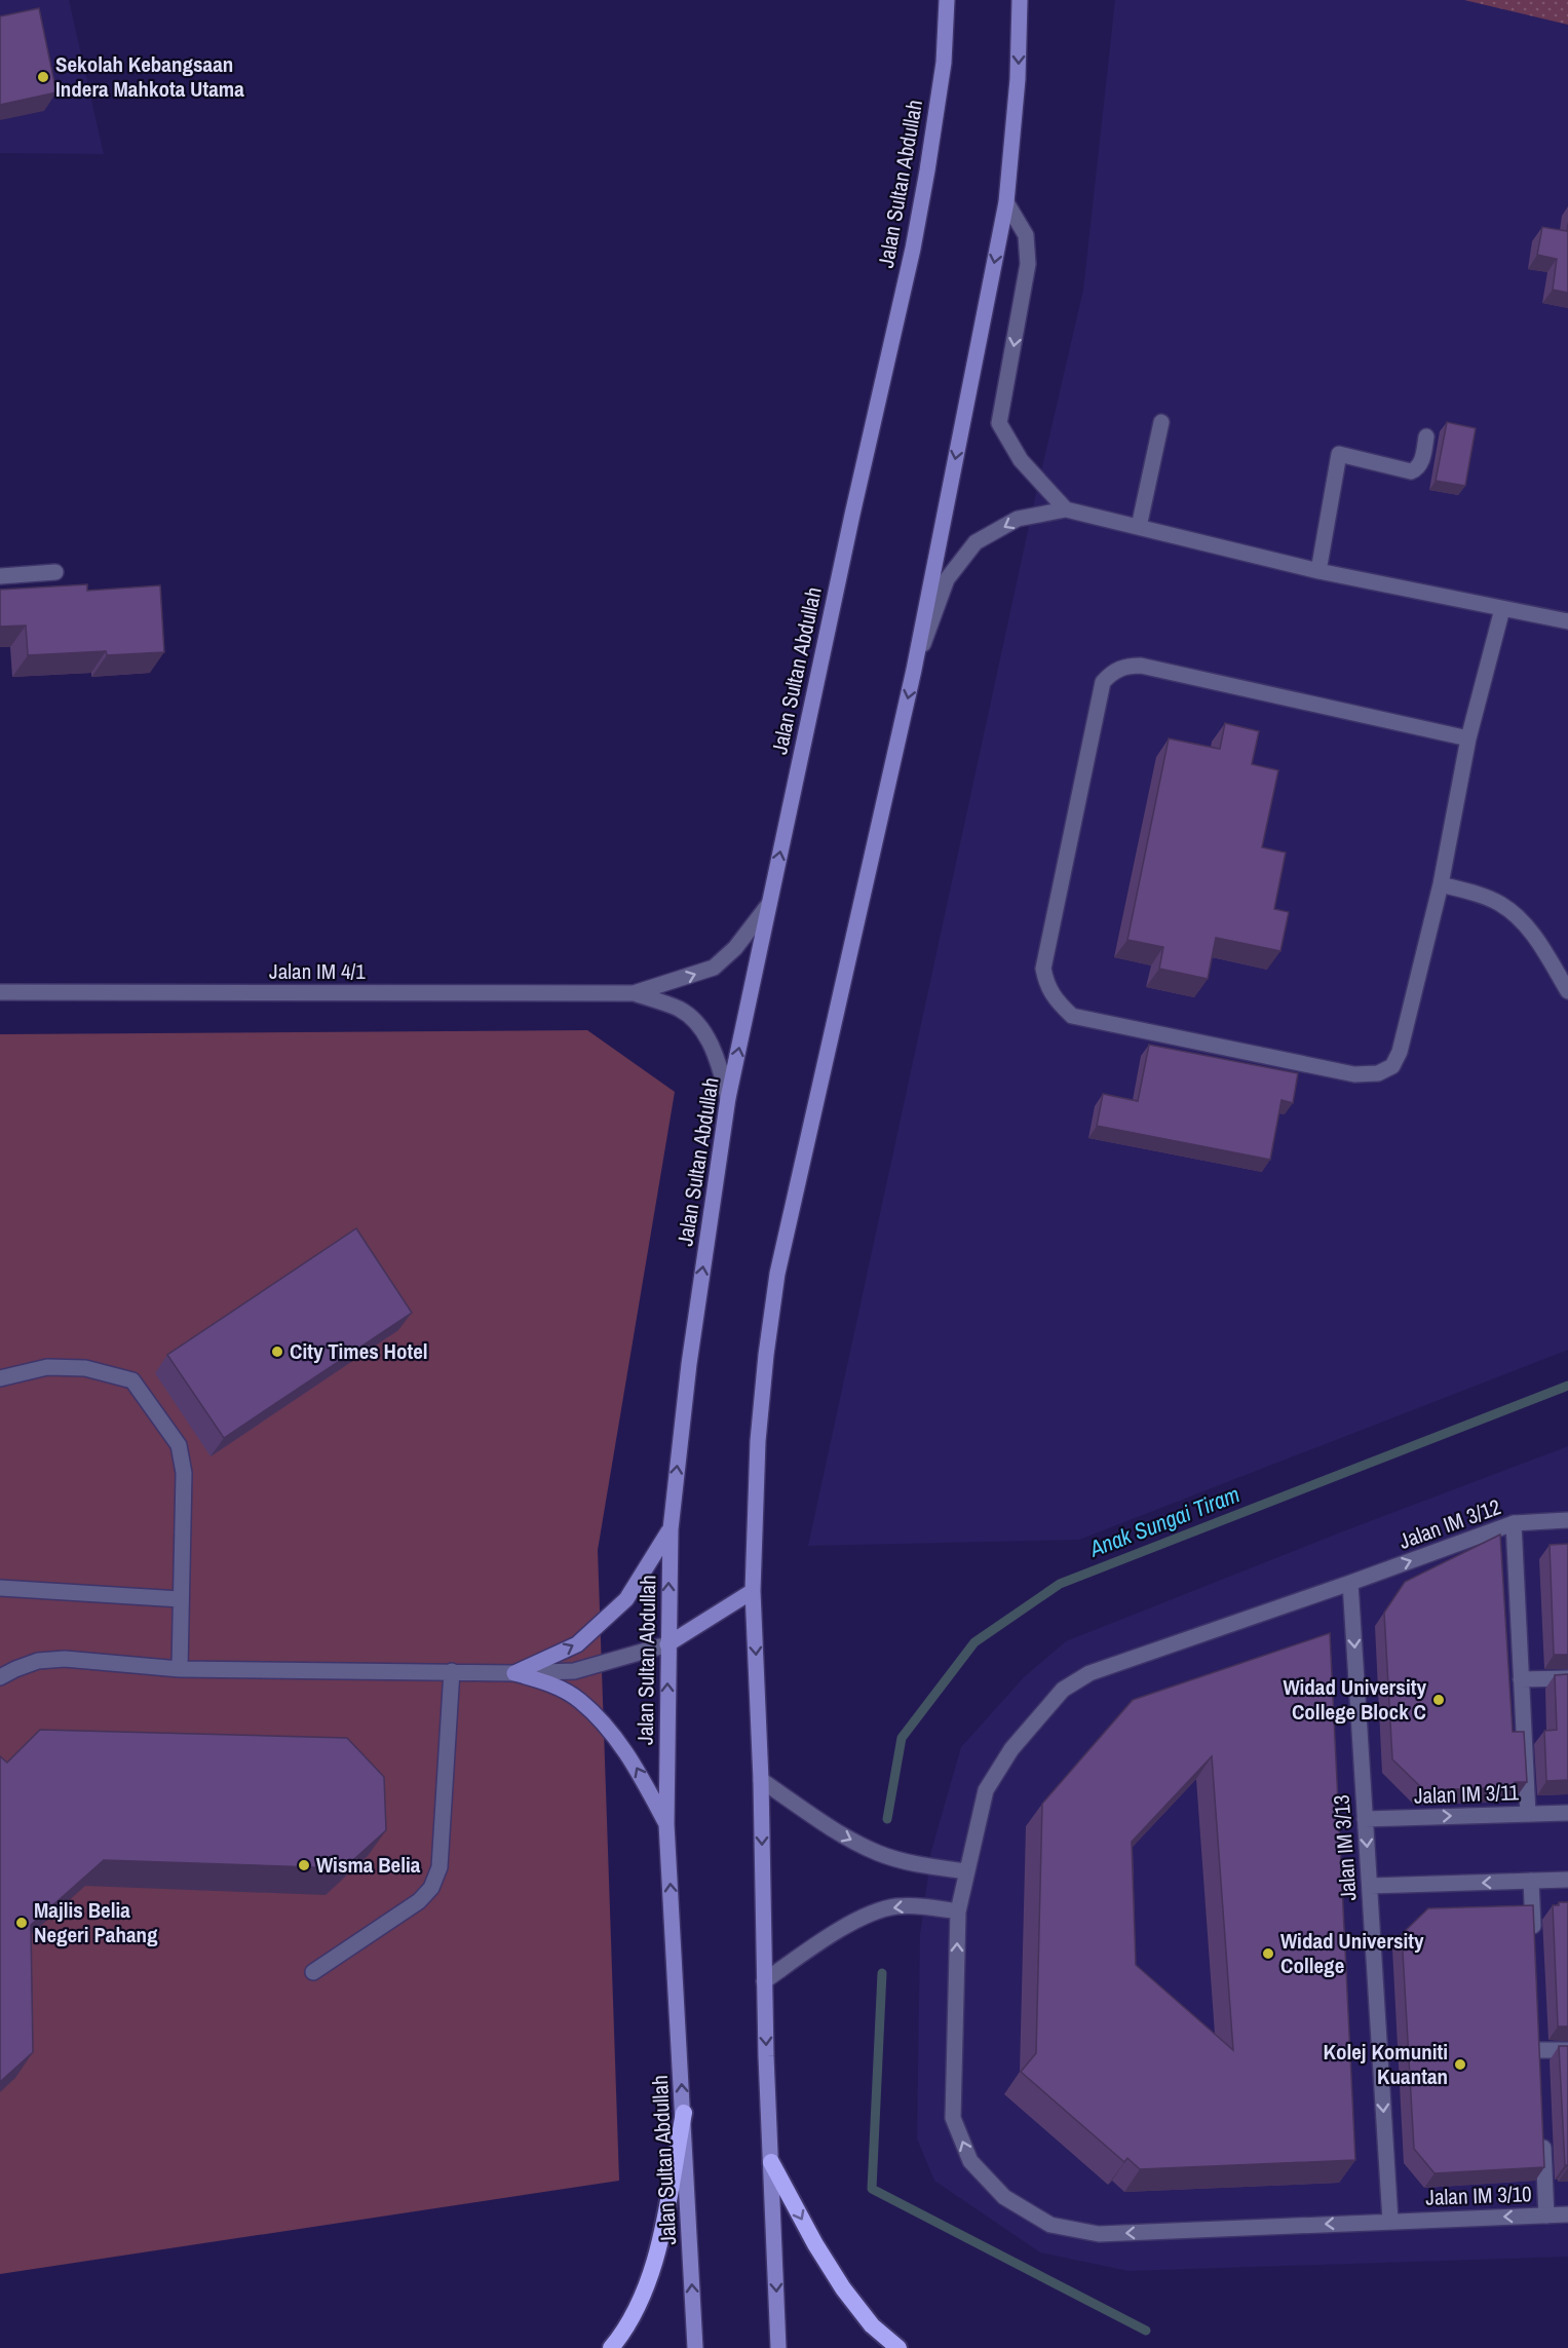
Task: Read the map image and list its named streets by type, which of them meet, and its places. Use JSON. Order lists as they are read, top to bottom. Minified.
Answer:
{"streets":{"main road":["Jalan Sultan Abdullah"],"street":["Jalan IM 4/1","Jalan IM 3/12","Jalan IM 3/11","Jalan IM 3/13","Jalan IM 3/10"]},"crossings":[["Jalan Sultan Abdullah","Jalan IM 4/1"],["Jalan IM 3/12","Jalan IM 3/13"],["Jalan IM 3/12","Jalan IM 3/10"],["Jalan IM 3/11","Jalan IM 3/13"],["Jalan IM 3/13","Jalan IM 3/10"]],"one_way":["Jalan IM 3/13"],"water":["Anak Sungai Tiram"],"places":["Sekolah Kebangsaan Indera Mahkota Utama","City Times Hotel","Widad University College Block C","Wisma Belia","Majlis Belia Negeri Pahang","Widad University College","Kolej Komuniti Kuantan"]}
